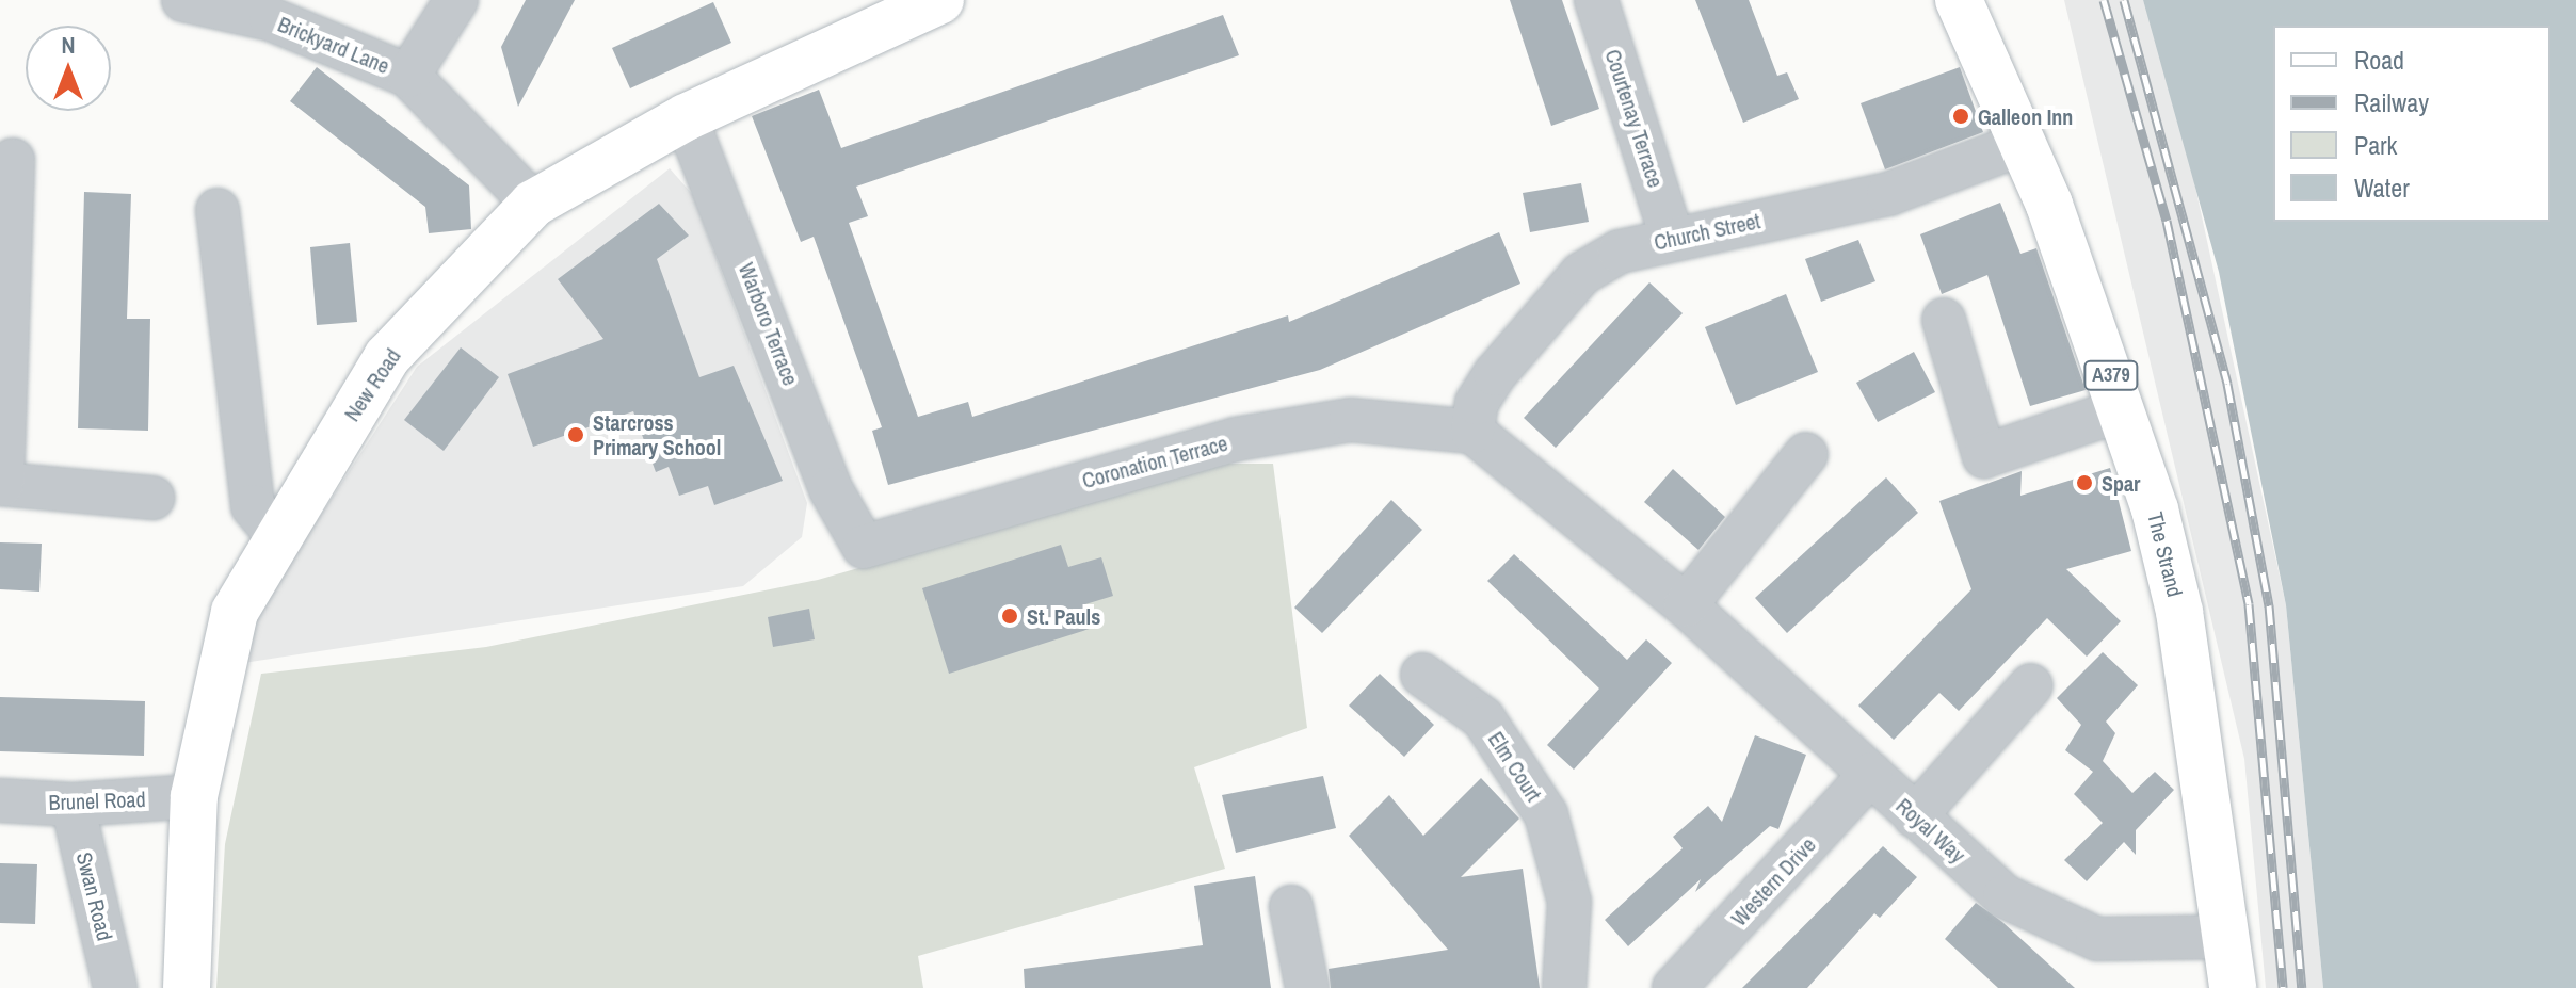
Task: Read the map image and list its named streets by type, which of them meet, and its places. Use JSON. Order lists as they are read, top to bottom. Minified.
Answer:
{"streets":{"street":["Brickyard Lane","Courtenay Terrace","Church Street","Warboro Terrace","A379","New Road","Coronation Terrace","The Strand","Elm Court","Brunel Road","Royal Way","Western Drive","Swan Road"]},"crossings":[["Brickyard Lane","New Road"],["Courtenay Terrace","Church Street"],["Church Street","Coronation Terrace"],["Church Street","The Strand"],["Church Street","Royal Way"],["Warboro Terrace","New Road"],["Warboro Terrace","Coronation Terrace"],["New Road","Brunel Road"],["Coronation Terrace","Royal Way"],["The Strand","Royal Way"],["Brunel Road","Swan Road"],["Royal Way","Western Drive"]],"places":["Galleon Inn","Starcross Primary School","Spar","St. Pauls"],"legend":["Road","Railway","Park","Water"],"north":"top"}
